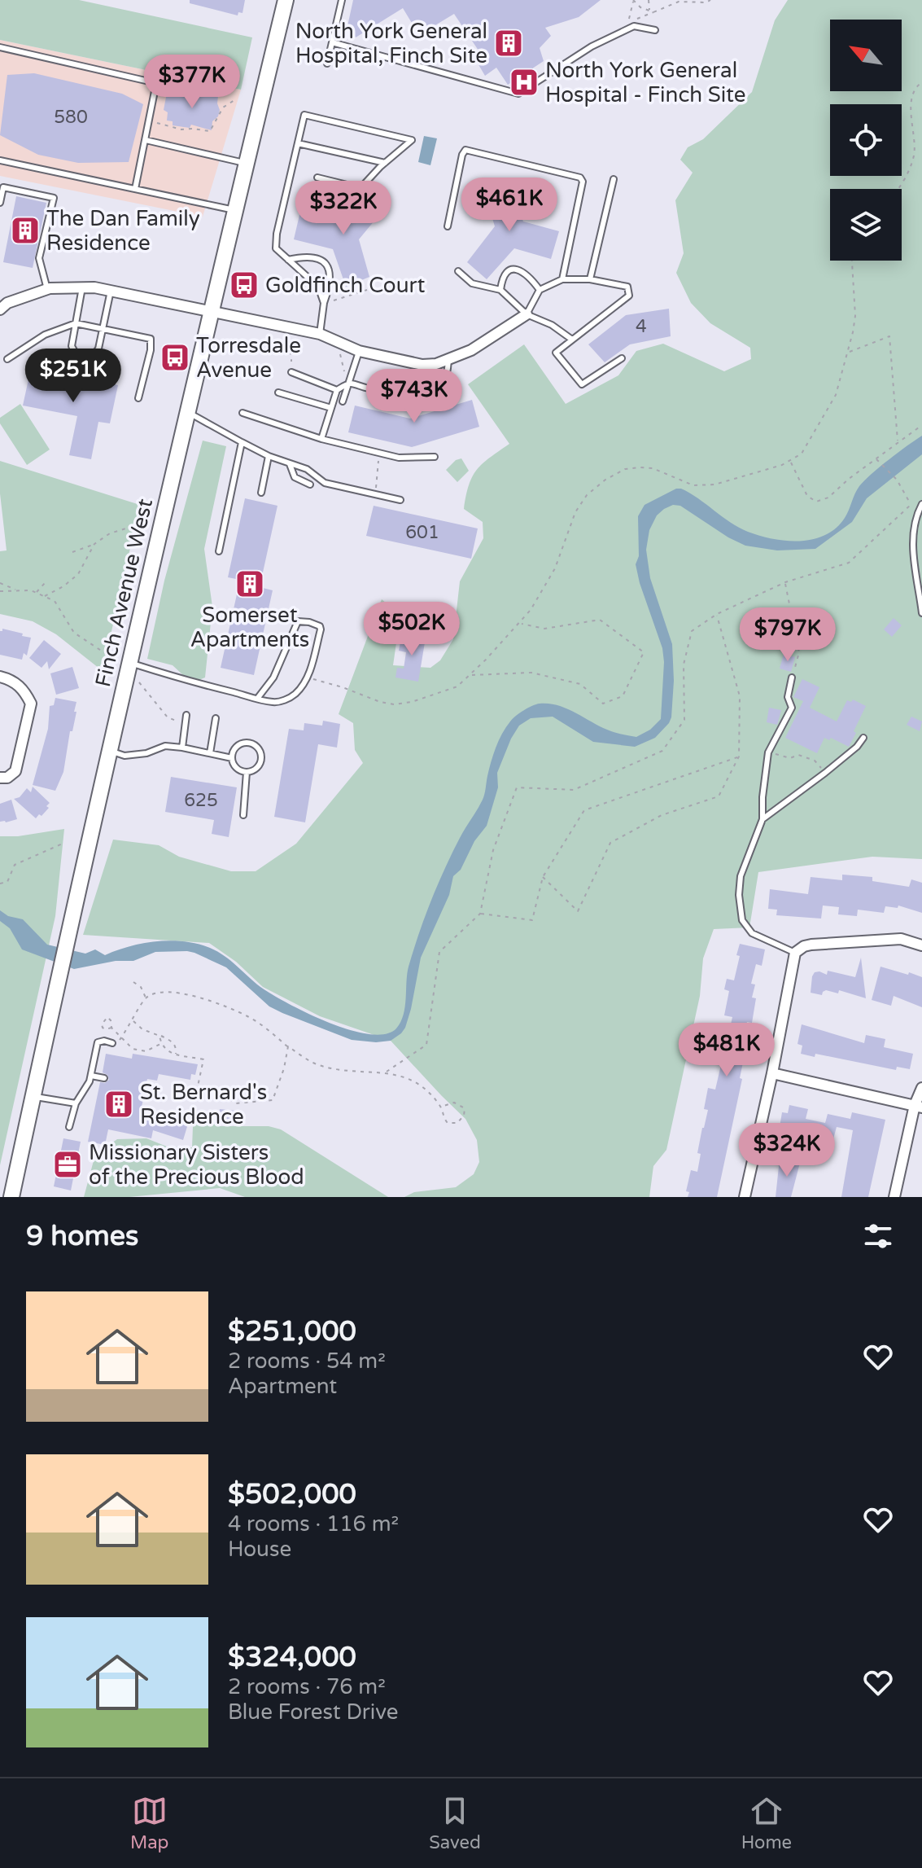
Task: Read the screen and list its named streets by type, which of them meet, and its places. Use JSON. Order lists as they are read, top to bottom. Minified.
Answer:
{"streets":{"main road":["Finch Avenue West"]},"places":{"building":["North York General Hospital, Finch Site","The Dan Family Residence","Somerset Apartments","St. Bernard's Residence"],"hospital":["North York General Hospital - Finch Site"],"bus stop":["Goldfinch Court","Torresdale Avenue"],"office":["Missionary Sisters of the Precious Blood"]},"house_numbers":["580","4","601","625"],"north":"top left","page":{"price":["$377K","$461K","$322K","$251K","$743K","$502K","$797K","$481K","$324K"],"heading":"9 homes","list":[{"name":"$251,000","note":"2 rooms · 54 m² · Apartment"},{"name":"$502,000","note":"4 rooms · 116 m² · House"},{"name":"$324,000","note":"2 rooms · 76 m² · Blue Forest Drive"}],"tabs":["Map","Saved","Home"]}}
